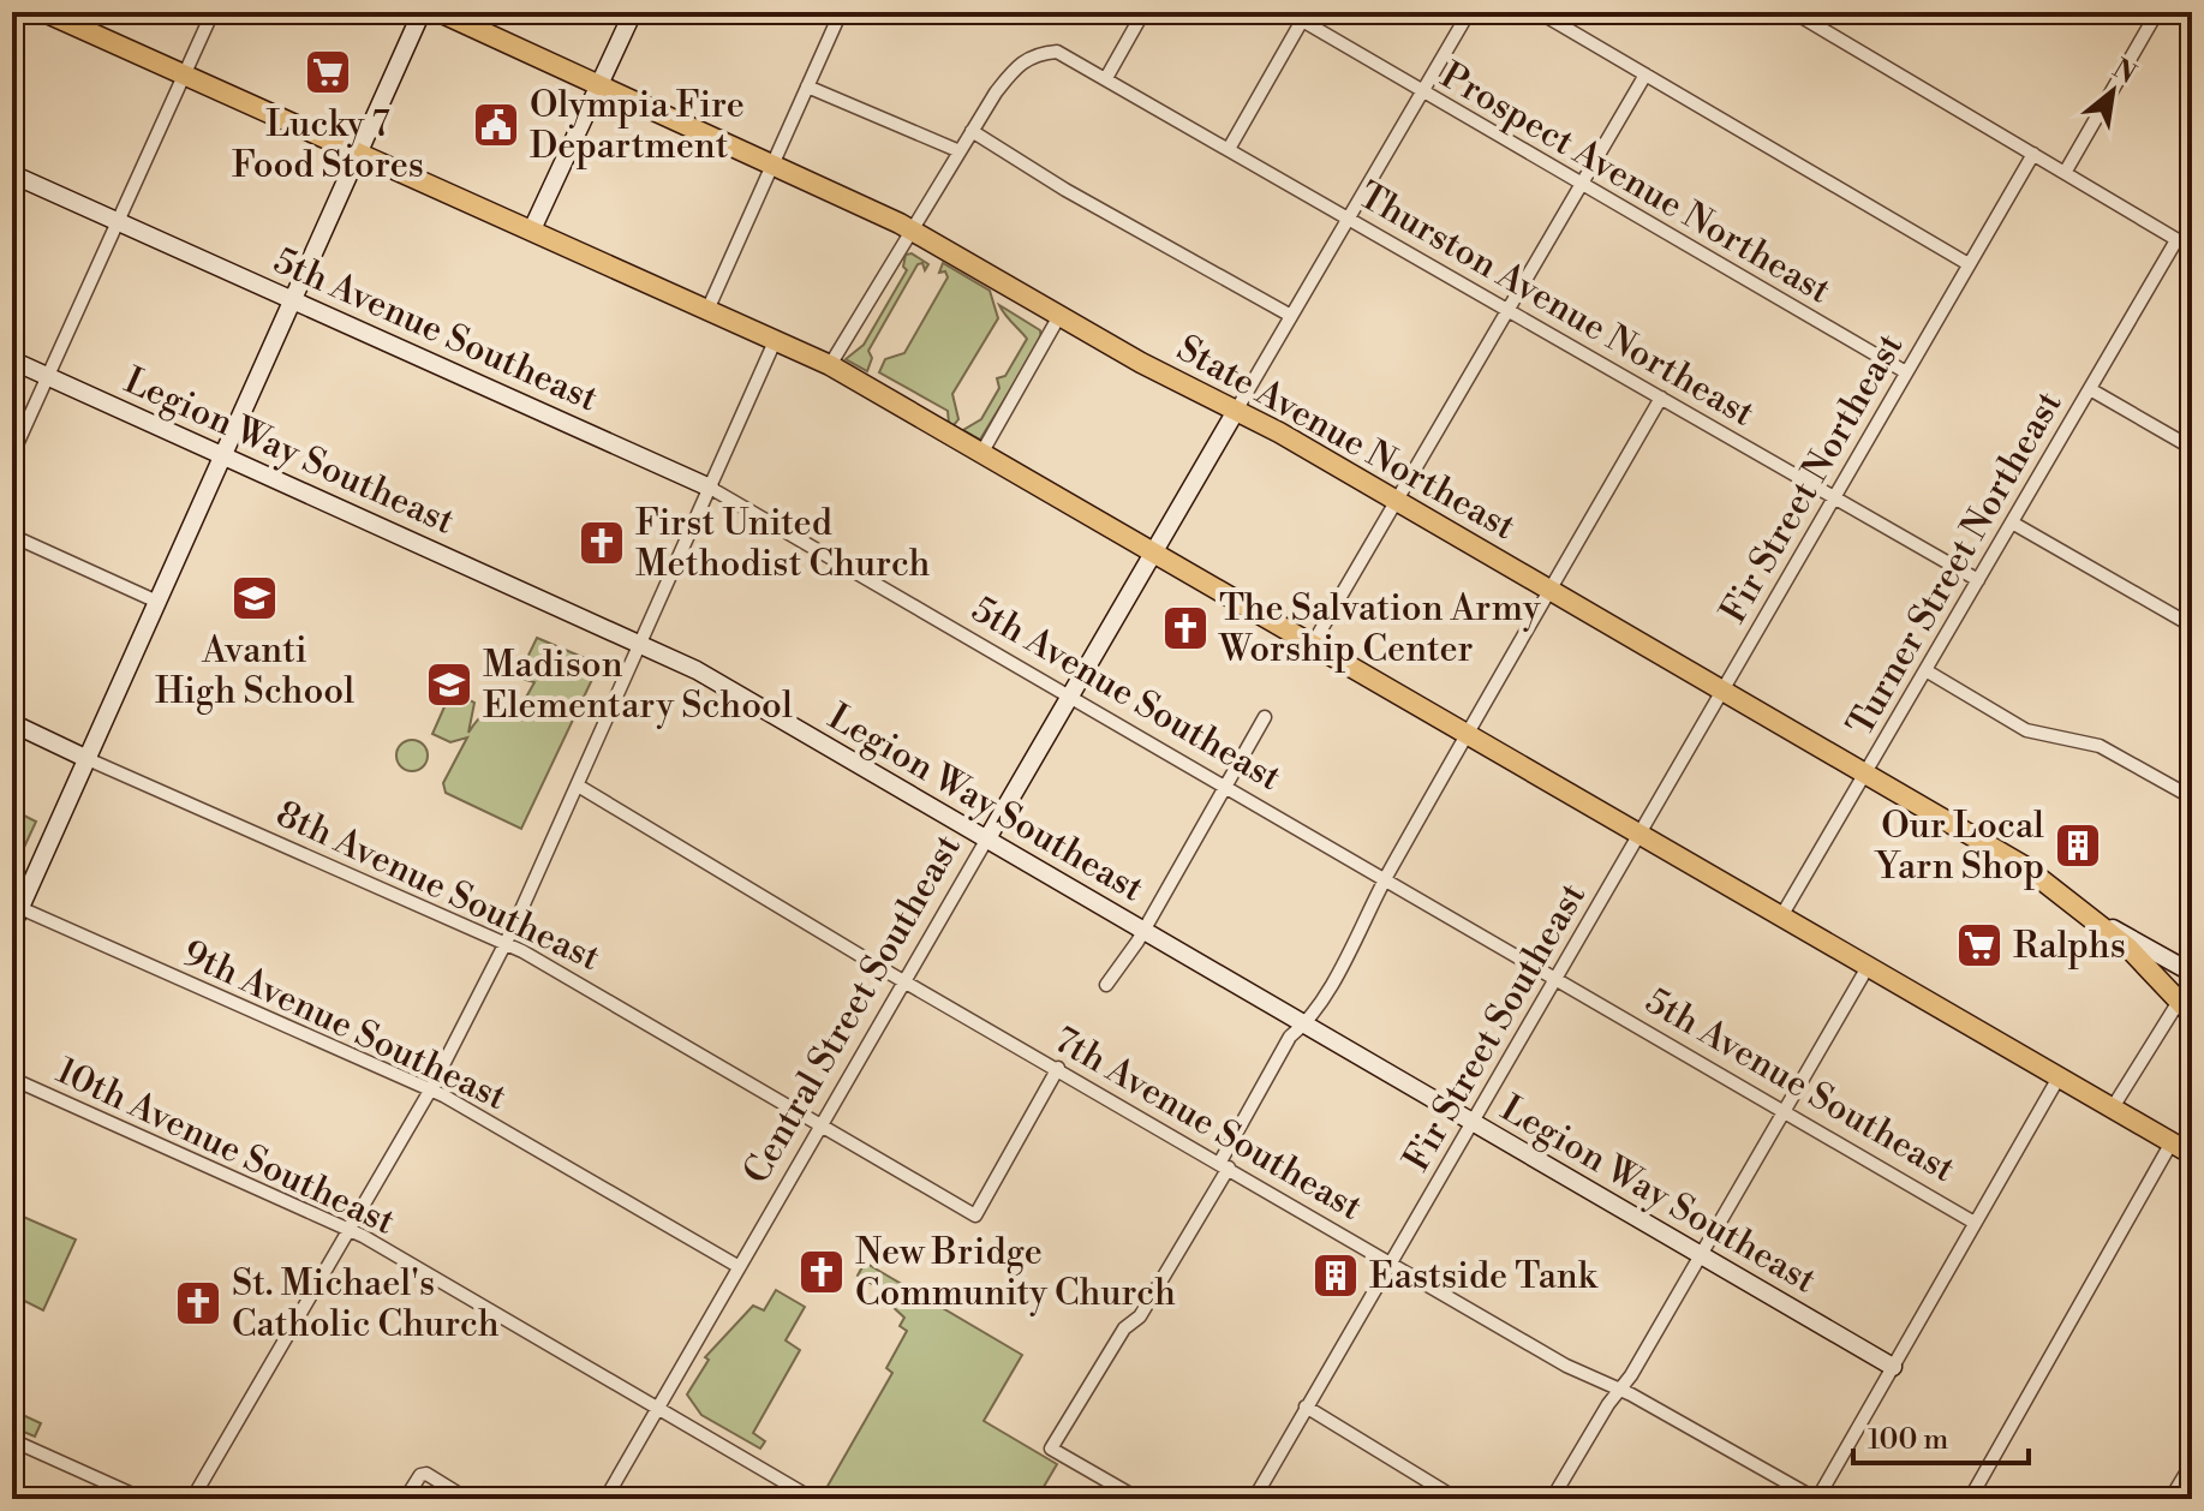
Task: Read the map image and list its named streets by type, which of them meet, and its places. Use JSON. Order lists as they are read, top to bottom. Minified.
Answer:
{"streets":{"main road":["State Avenue Northeast"],"street":["Prospect Avenue Northeast","Thurston Avenue Northeast","5th Avenue Southeast","Legion Way Southeast","Fir Street Northeast","Turner Street Northeast","8th Avenue Southeast","Central Street Southeast","9th Avenue Southeast","Fir Street Southeast","7th Avenue Southeast","10th Avenue Southeast"]},"crossings":[["Prospect Avenue Northeast","Fir Street Northeast"],["Thurston Avenue Northeast","Fir Street Northeast"],["Thurston Avenue Northeast","Turner Street Northeast"],["5th Avenue Southeast","Central Street Southeast"],["5th Avenue Southeast","Fir Street Southeast"],["State Avenue Northeast","Fir Street Northeast"],["State Avenue Northeast","Turner Street Northeast"],["State Avenue Northeast","Central Street Southeast"],["Legion Way Southeast","Central Street Southeast"],["Legion Way Southeast","Fir Street Southeast"],["Fir Street Northeast","Fir Street Southeast"],["8th Avenue Southeast","Central Street Southeast"],["8th Avenue Southeast","7th Avenue Southeast"],["Central Street Southeast","9th Avenue Southeast"],["Central Street Southeast","7th Avenue Southeast"],["Central Street Southeast","10th Avenue Southeast"],["Fir Street Southeast","7th Avenue Southeast"]],"places":{"supermarket":["Lucky 7 Food Stores","Ralphs"],"public building":["Olympia Fire Department"],"church":["First United Methodist Church","The Salvation Army Worship Center","New Bridge Community Church","St. Michael's Catholic Church"],"school or university":["Avanti High School","Madison Elementary School"],"building":["Our Local Yarn Shop","Eastside Tank"]},"scale_bar":"100 m","north":"top right"}
